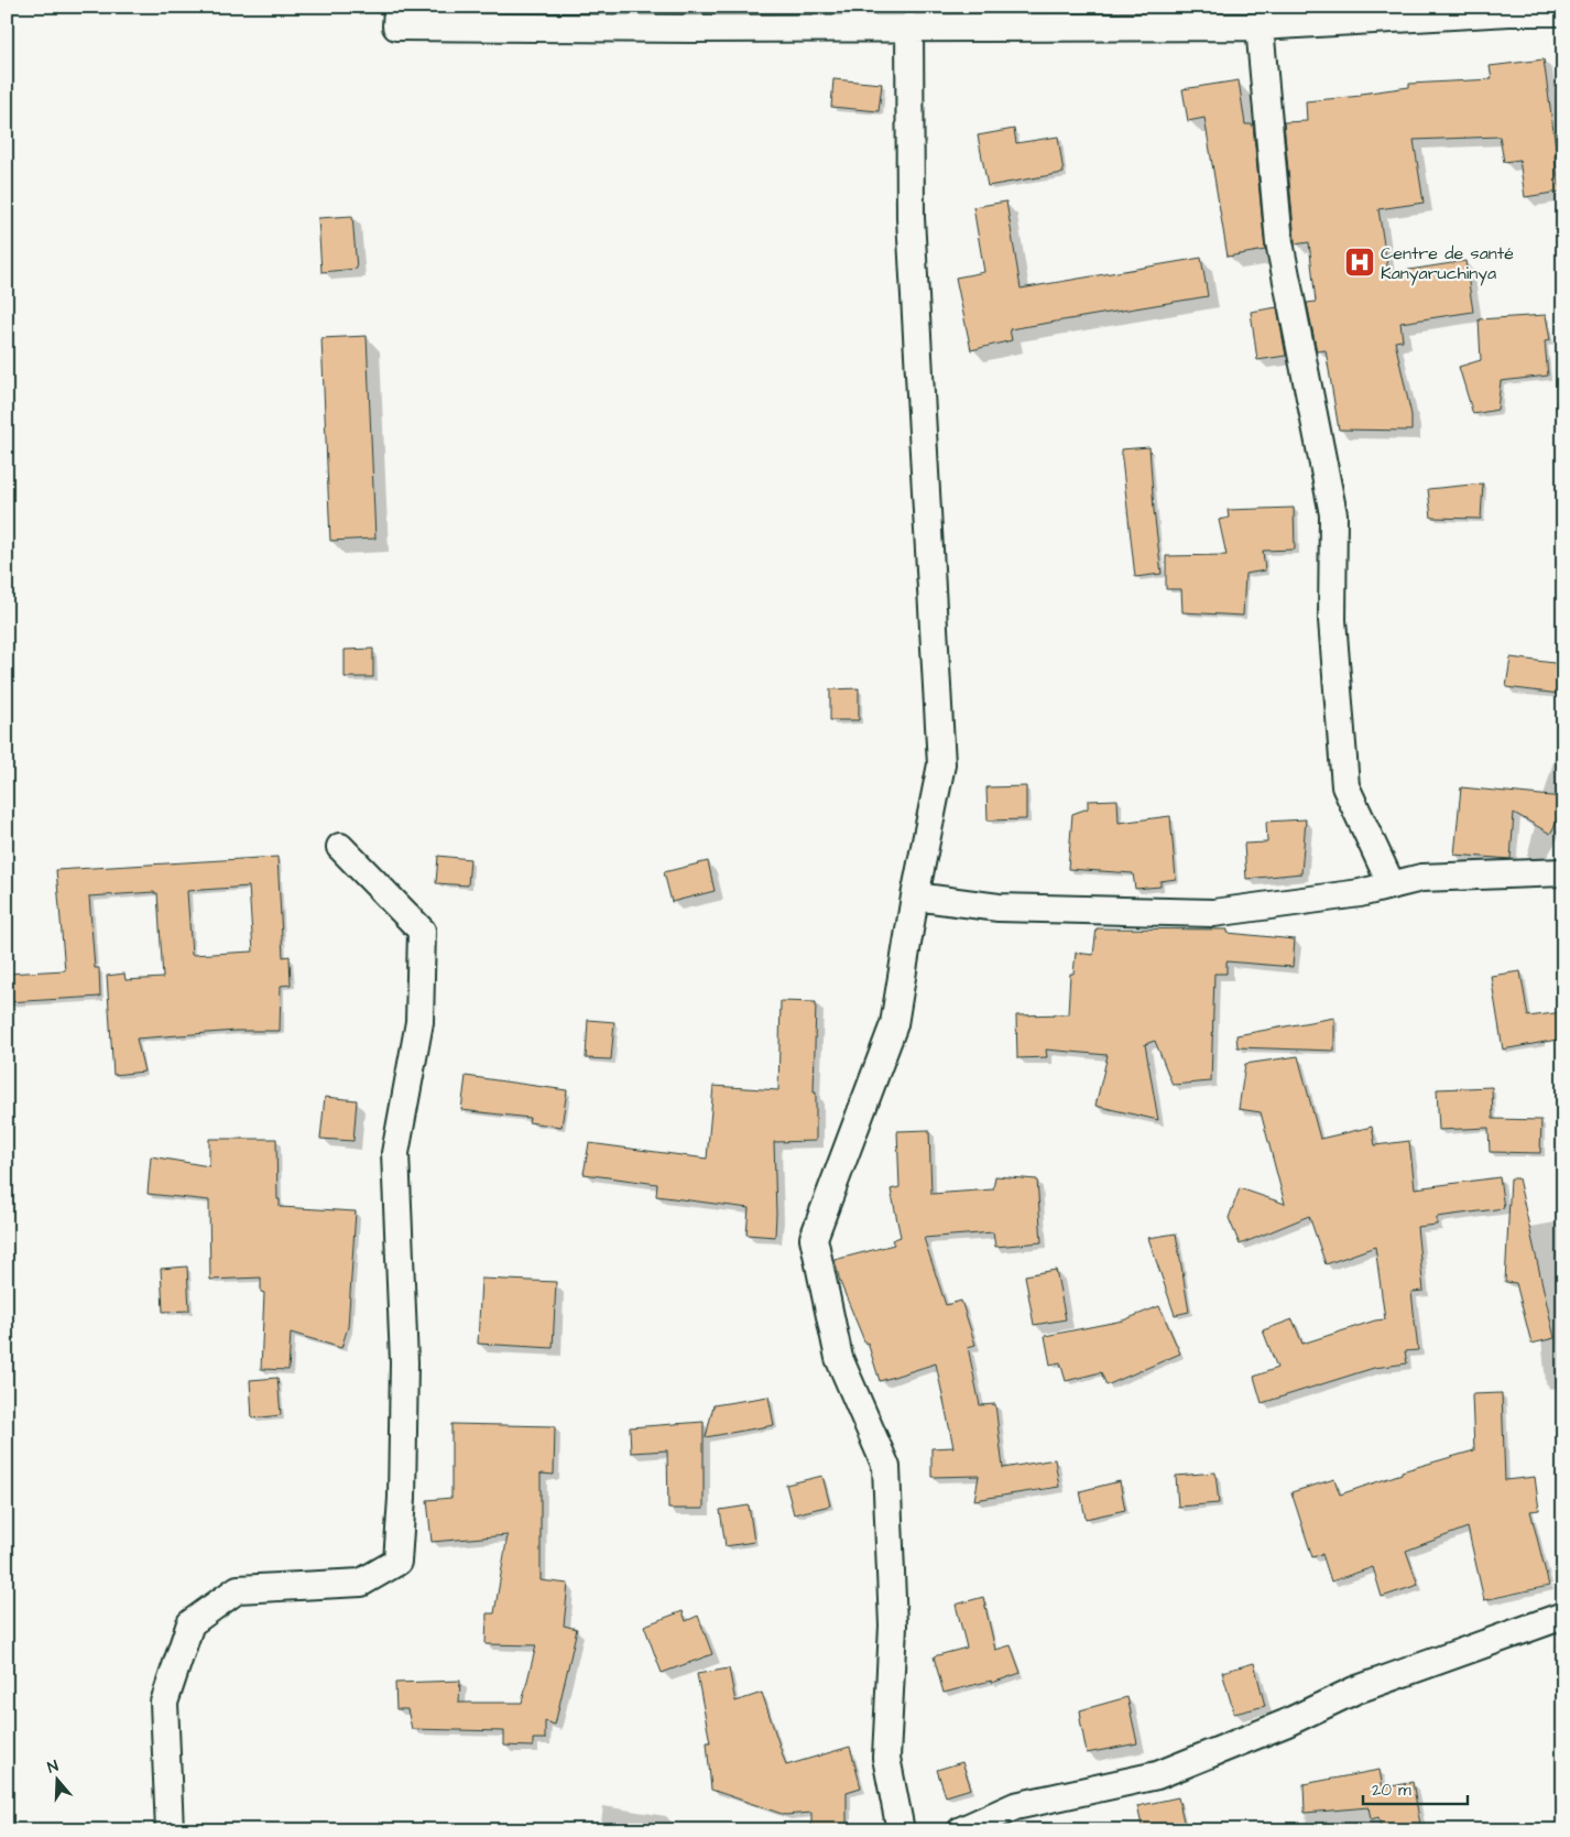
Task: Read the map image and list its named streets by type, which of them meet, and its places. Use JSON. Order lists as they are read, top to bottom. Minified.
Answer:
{"places":{"hospital":["Centre de santé Kanyaruchinya"]},"scale_bar":"20 m","north":"top"}
